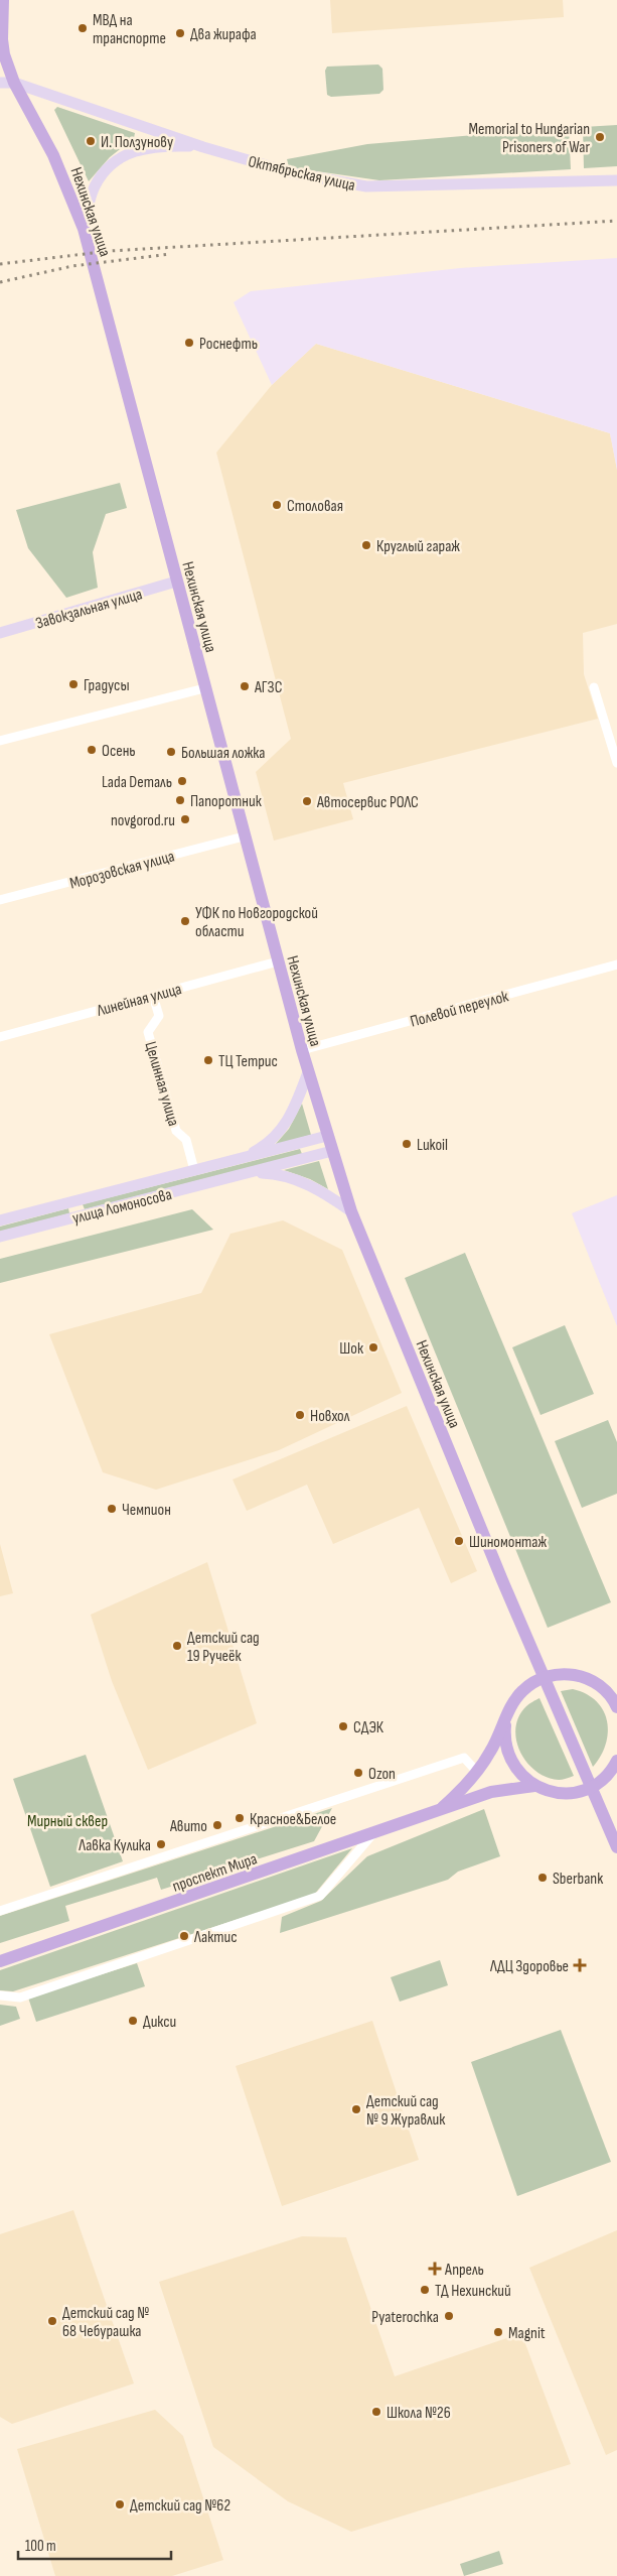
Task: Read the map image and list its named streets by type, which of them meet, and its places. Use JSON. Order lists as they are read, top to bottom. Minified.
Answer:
{"streets":{"main road":["Октябрьская улица","Нехинская улица","Завокзальная улица","улица Ломоносова","проспект Мира"],"street":["Морозовская улица","Линейная улица","Полевой переулок","Целинная улица"]},"crossings":[["Октябрьская улица","Нехинская улица"],["Нехинская улица","Завокзальная улица"],["Нехинская улица","Морозовская улица"],["Нехинская улица","Линейная улица"],["Нехинская улица","Полевой переулок"],["Нехинская улица","улица Ломоносова"],["Нехинская улица","проспект Мира"],["Линейная улица","Целинная улица"],["Целинная улица","улица Ломоносова"]],"parks":["Мирный сквер"],"places":{"other":["МВД на транспорте","Два жирафа","Memorial to Hungarian Prisoners of War","И. Ползунову","Роснефть","Столовая","Круглый гараж","Градусы","АГЗС","Осень","Большая ложка","Lada Dеталь","Папоротник","Автосервис РОЛС","novgorod.ru","УФК по Новгородской области","ТЦ Тетрис","Lukoil","Шок","Новхол","Чемпион","Шиномонтаж","Детский сад 19 Ручеёк","СДЭК","Ozon","Красное&Белое","Авито","Лавка Кулика","Sberbank","Лактис","Дикси","Детский сад № 9 Журавлик","ТД Нехинский","Pyaterochka","Детский сад № 68 Чебурашка","Magnit","Школа №26","Детский сад №62"],"health":["ЛДЦ Здоровье","Апрель"]},"scale_bar":"100 m"}
